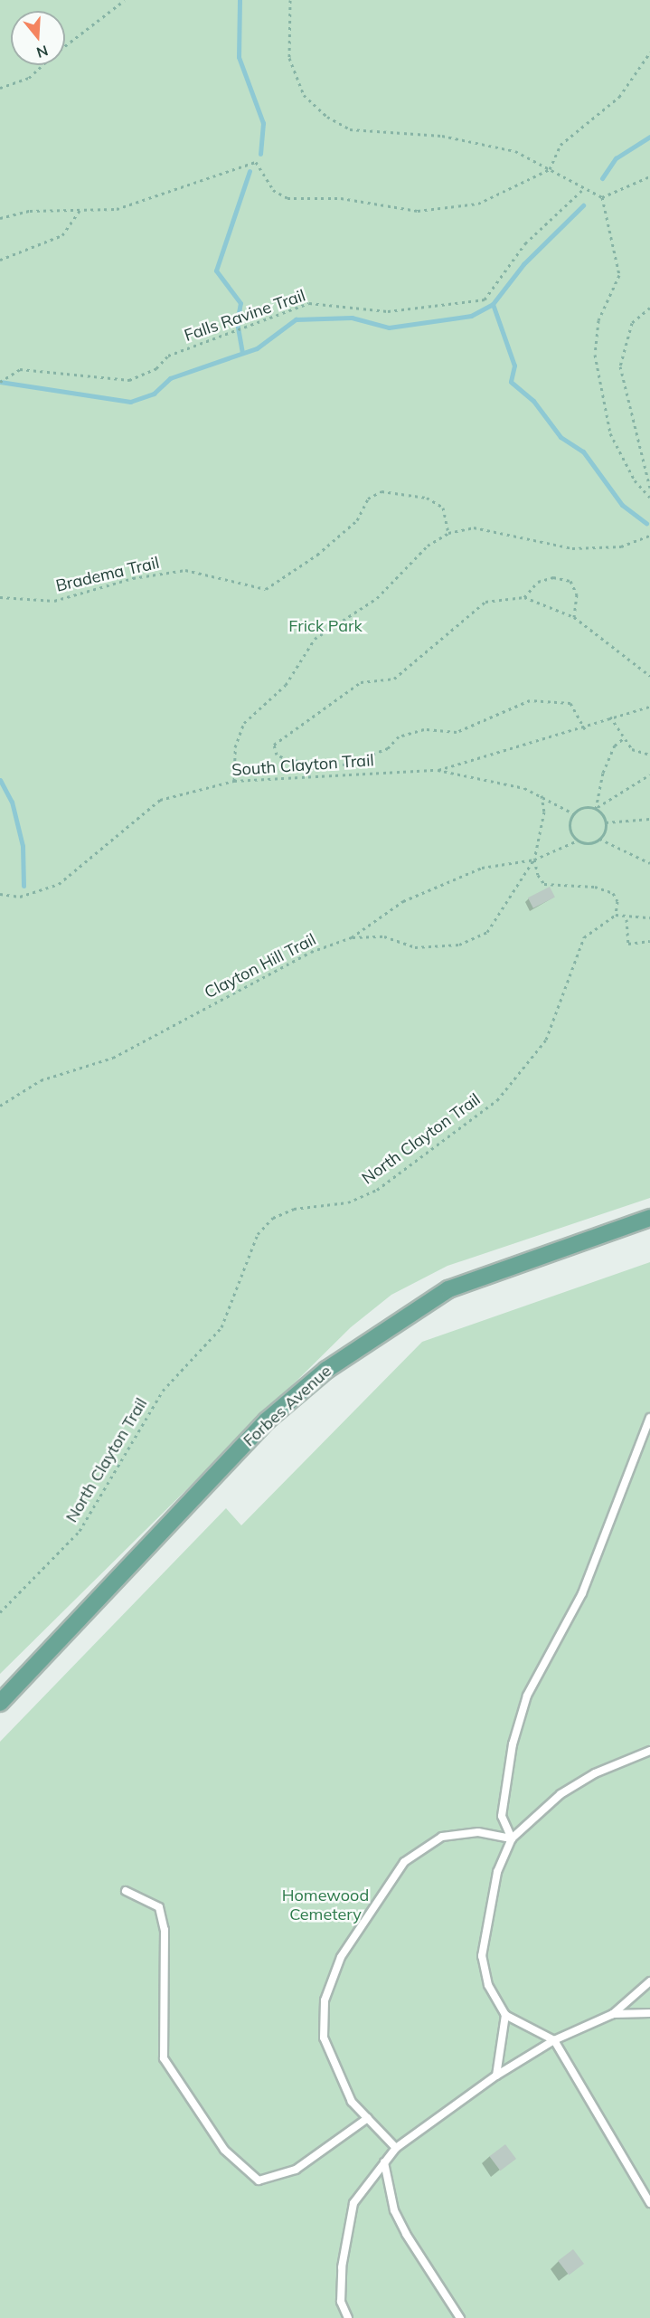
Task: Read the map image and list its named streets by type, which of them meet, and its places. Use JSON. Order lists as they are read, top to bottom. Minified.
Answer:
{"streets":{"main road":["Forbes Avenue"],"path":["Falls Ravine Trail","Bradema Trail","South Clayton Trail","Clayton Hill Trail","North Clayton Trail"]},"crossings":[["South Clayton Trail","Clayton Hill Trail"]],"parks":["Frick Park","Homewood Cemetery"],"north":"bottom"}
